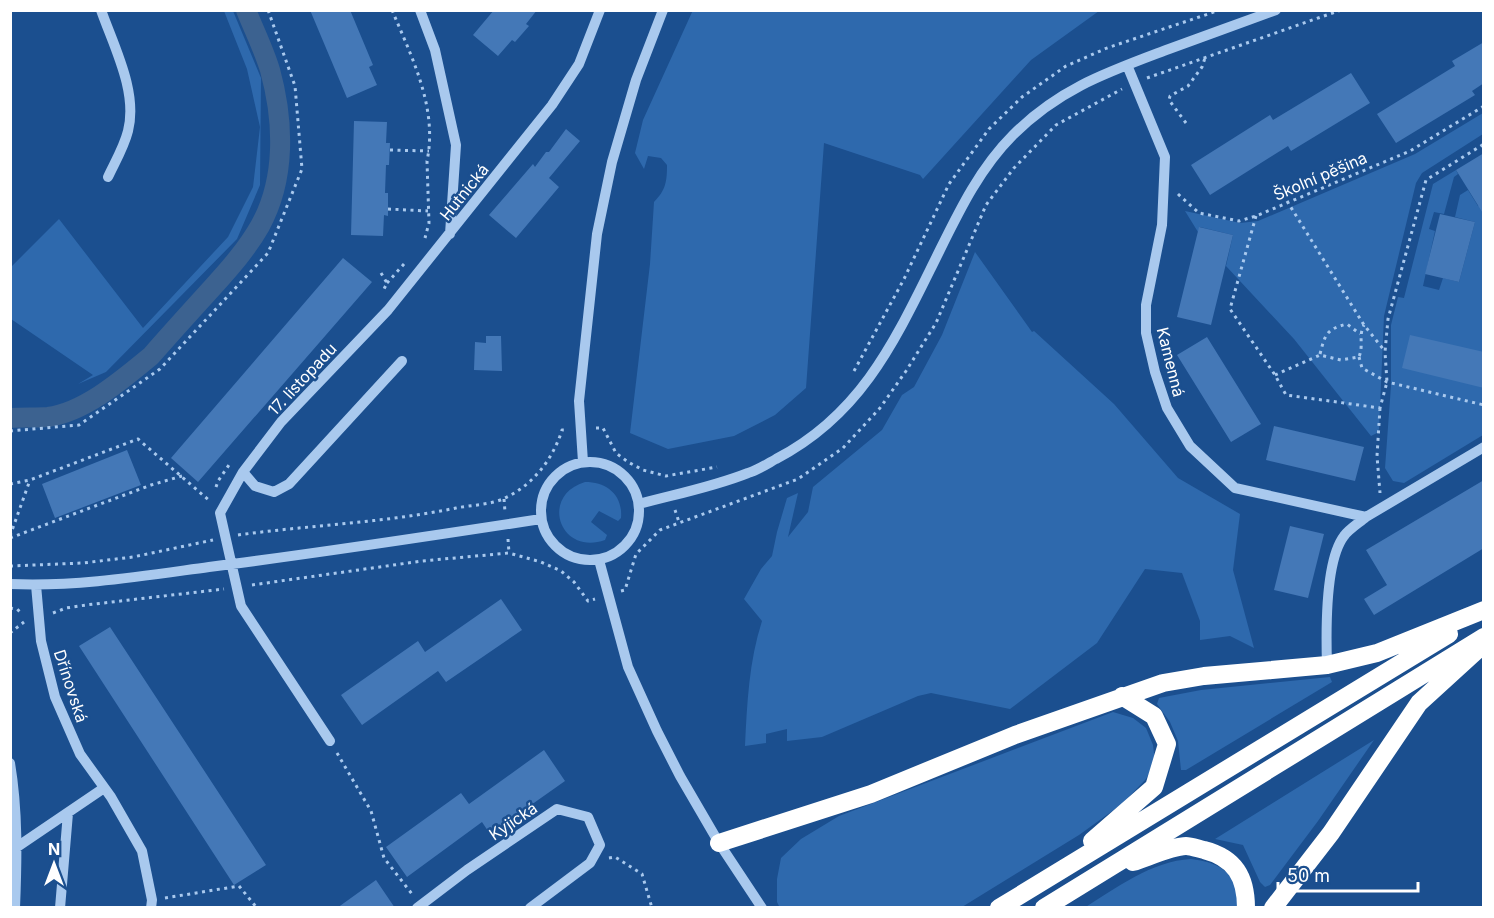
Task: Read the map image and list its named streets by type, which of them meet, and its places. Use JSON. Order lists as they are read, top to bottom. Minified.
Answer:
{"streets":{"street":["Hutnická","Kamenná","17. listopadu","Dřínovská","Kyjická"],"path":["Školní pěšina"]},"crossings":[["Školní pěšina","Kamenná"],["Hutnická","17. listopadu"]],"scale_bar":"50 m","north":"top"}
